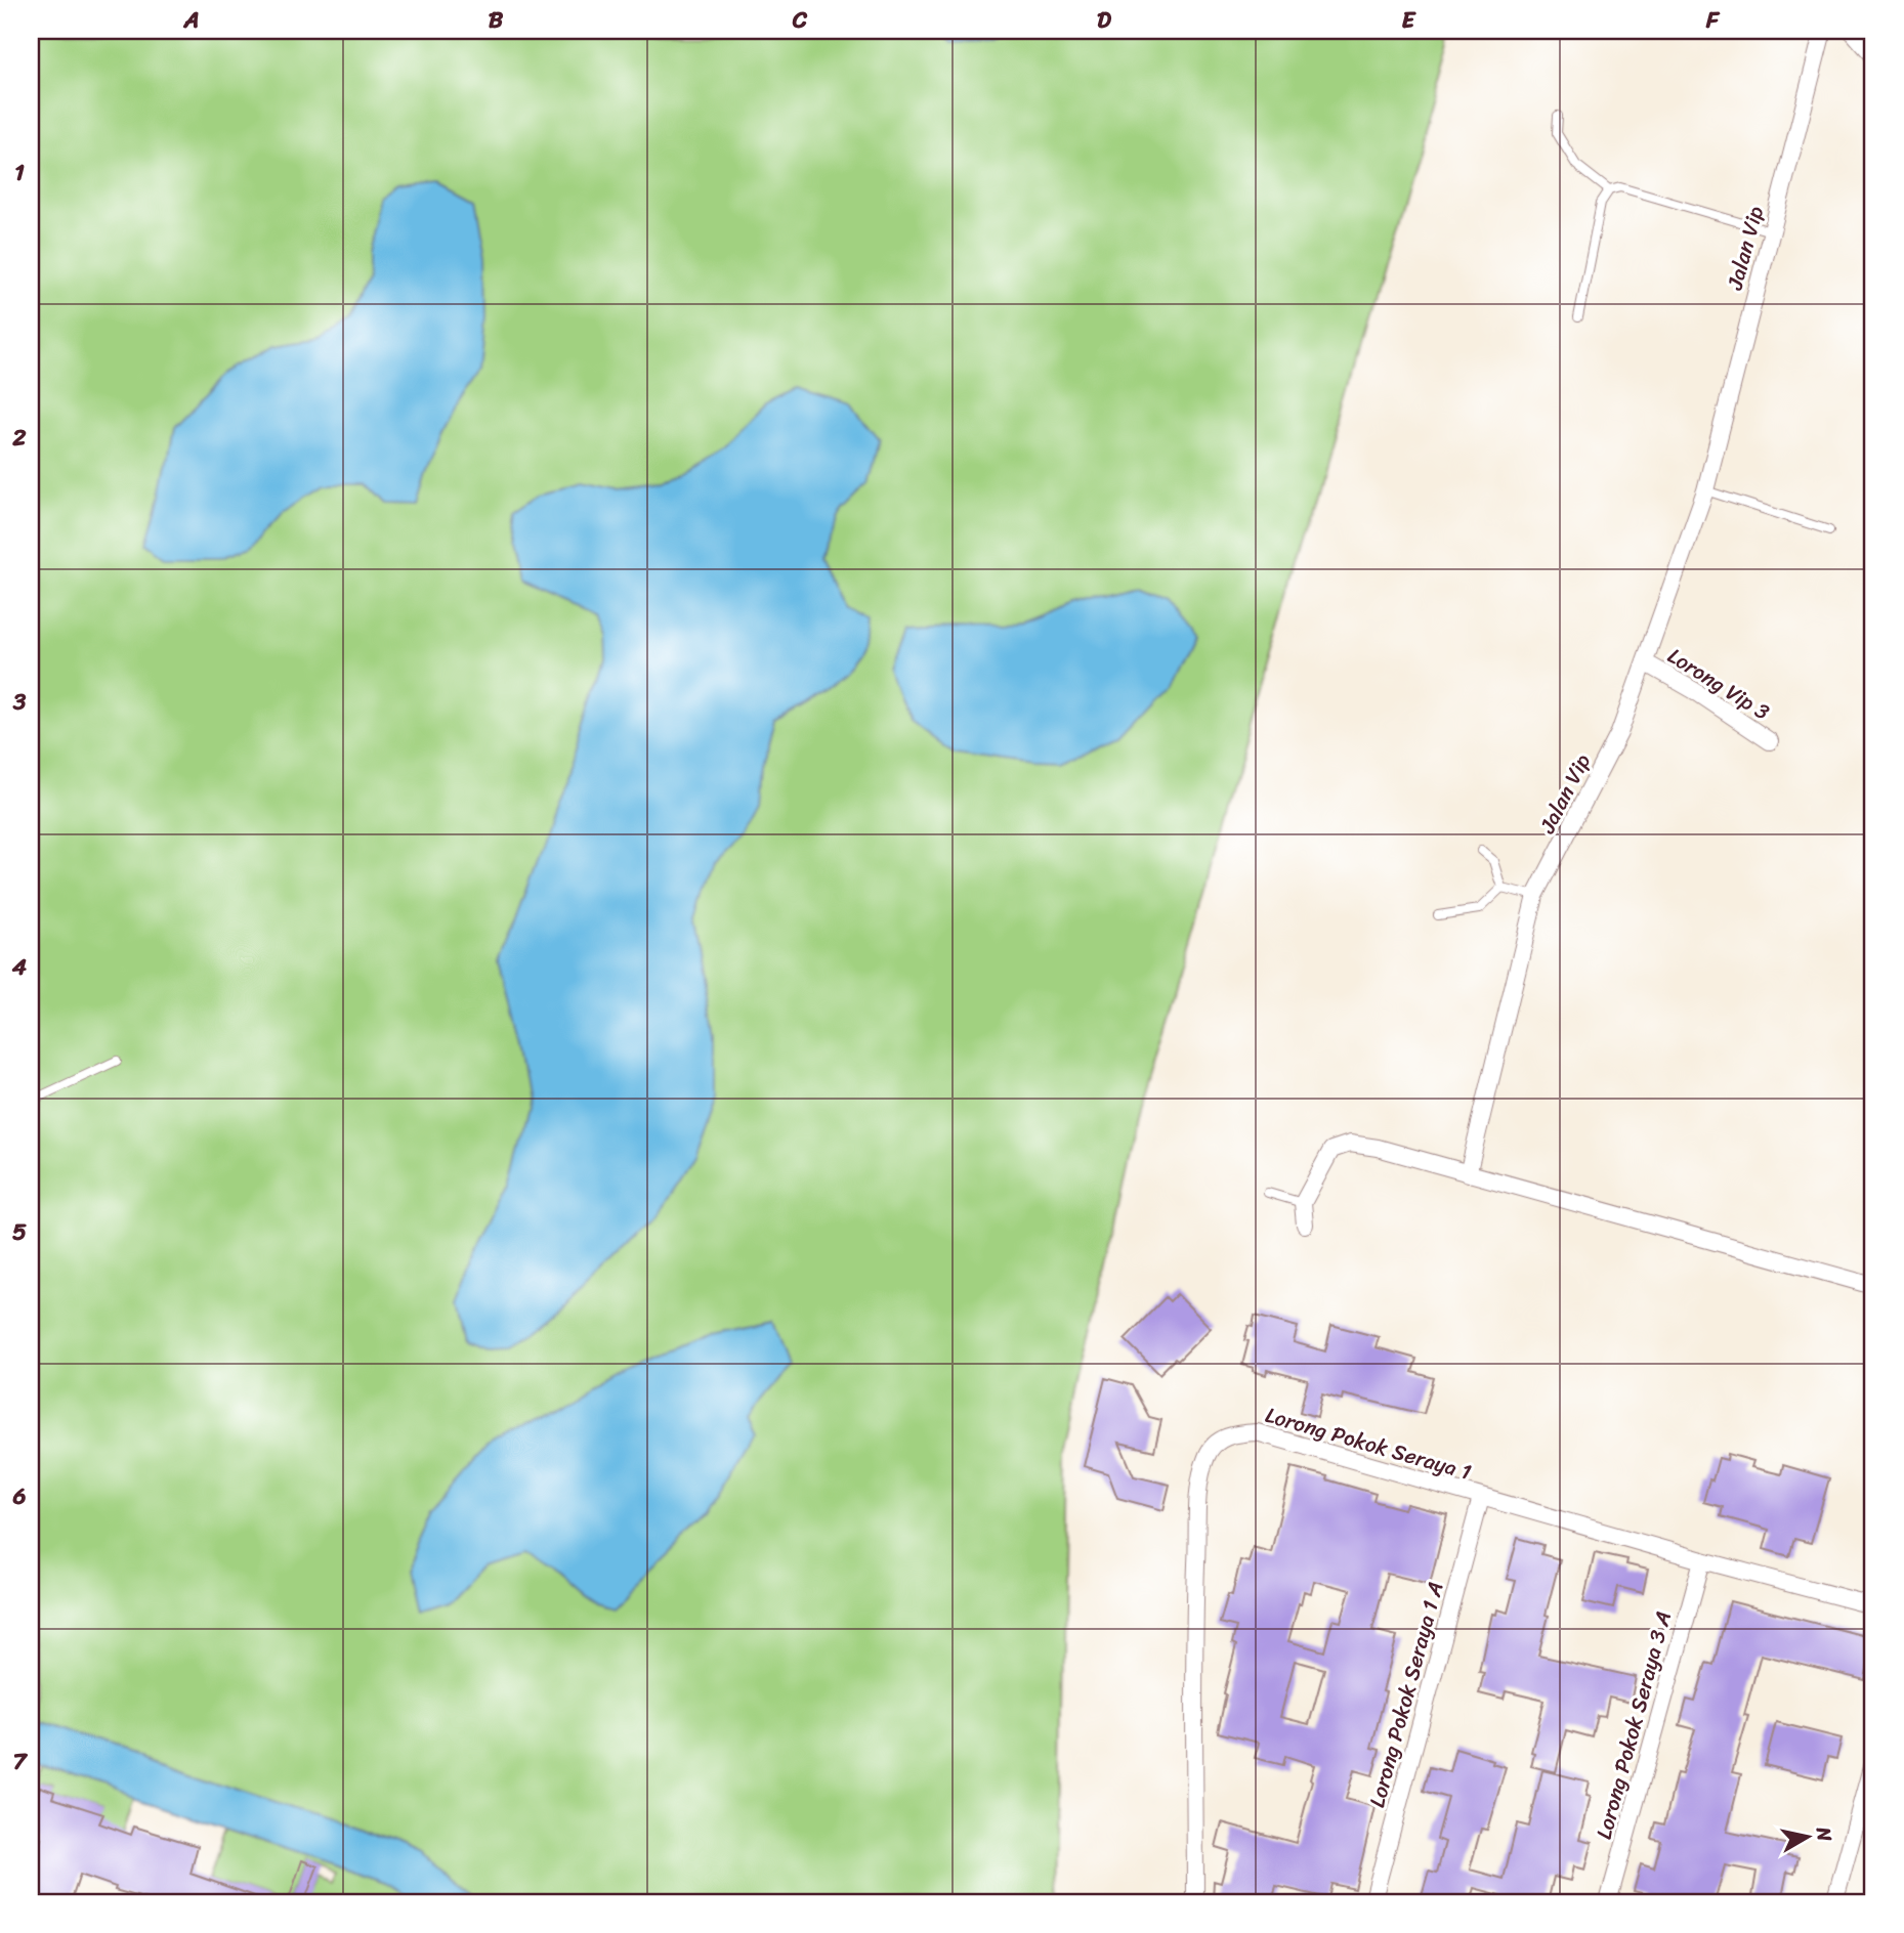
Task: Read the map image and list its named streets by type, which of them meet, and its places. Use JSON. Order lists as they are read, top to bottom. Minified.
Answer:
{"streets":{"street":["Jalan Vip","Lorong Vip 3","Lorong Pokok Seraya 1","Lorong Pokok Seraya 1 A","Lorong Pokok Seraya 3 A"]},"crossings":[["Jalan Vip","Lorong Vip 3"],["Lorong Pokok Seraya 1","Lorong Pokok Seraya 1 A"],["Lorong Pokok Seraya 1","Lorong Pokok Seraya 3 A"]],"north":"right","grid":{"columns":["A","B","C","D","E","F"],"rows":["1","2","3","4","5","6","7"]}}
